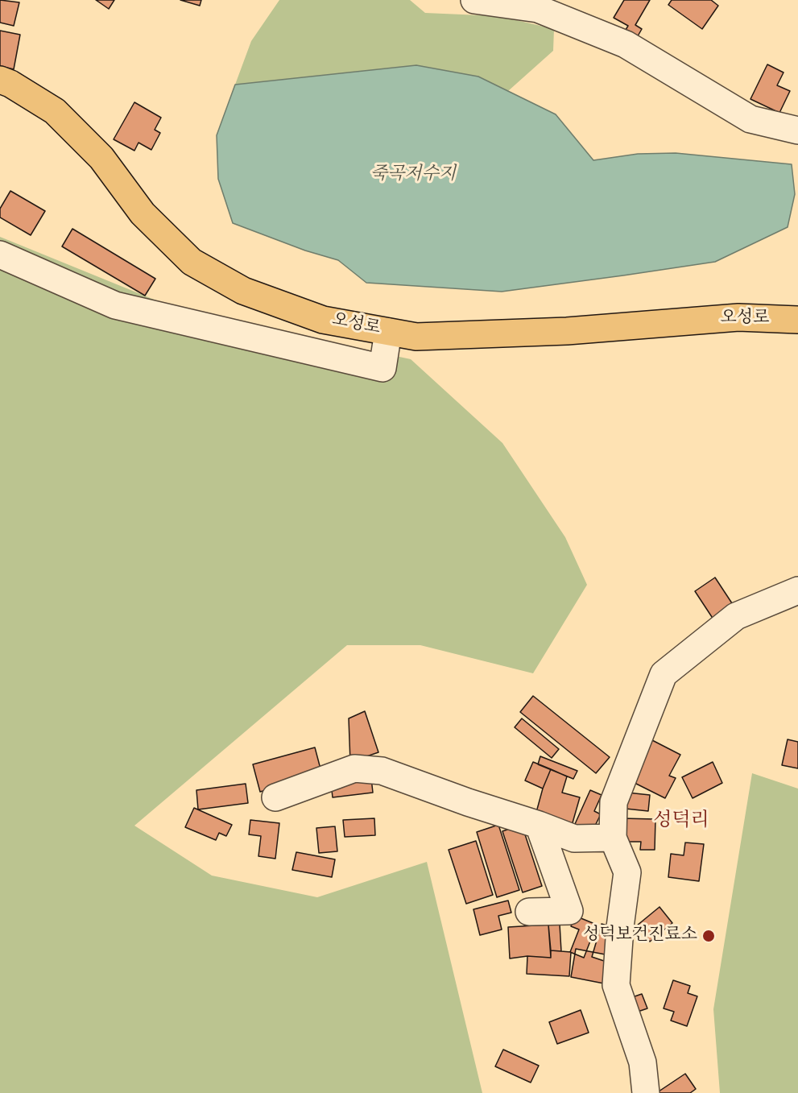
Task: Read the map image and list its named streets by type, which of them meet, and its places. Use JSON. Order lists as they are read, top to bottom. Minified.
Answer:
{"streets":{"main road":["오성로"]},"districts":["성덕리"],"water":["죽곡저수지"],"places":["성덕보건진료소"]}
